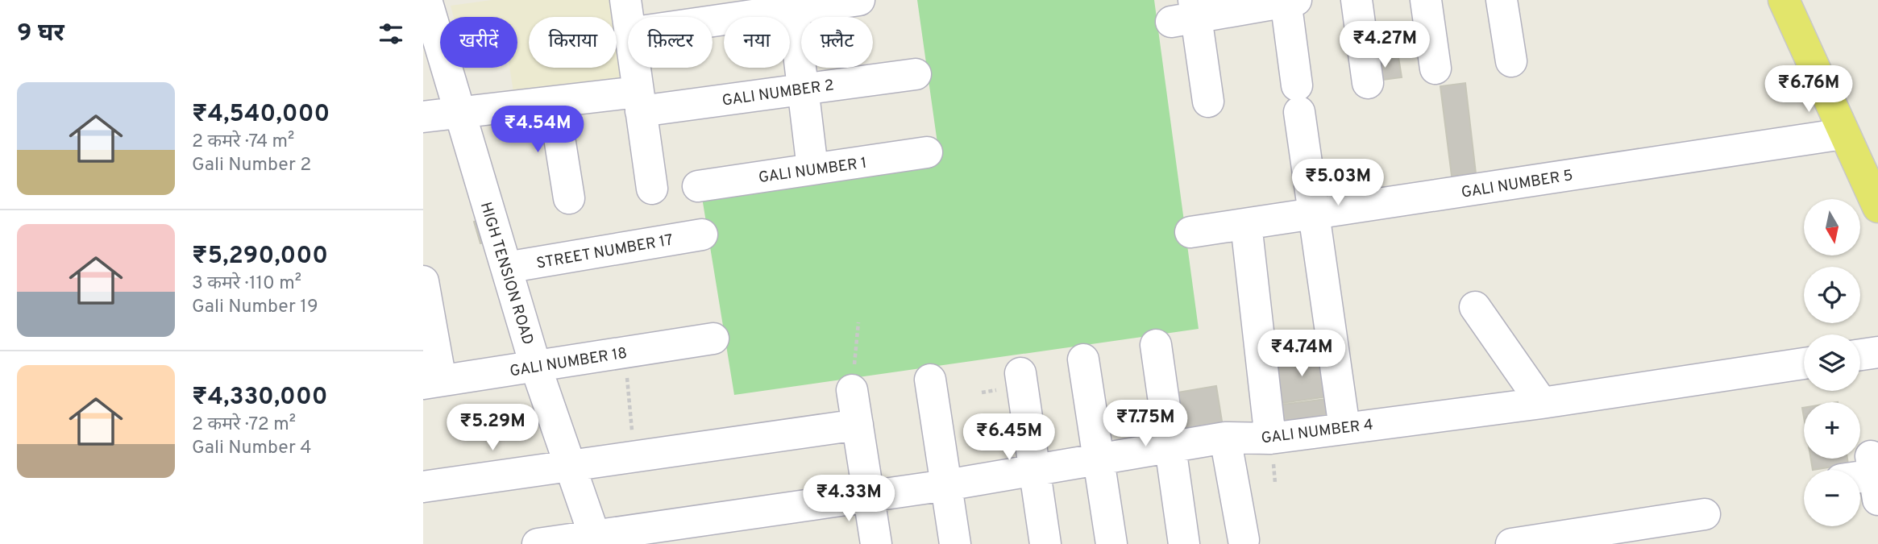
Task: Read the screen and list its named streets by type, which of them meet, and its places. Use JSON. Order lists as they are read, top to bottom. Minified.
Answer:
{"streets":{"street":["GALI NUMBER 2","GALI NUMBER 1","GALI NUMBER 5","STREET NUMBER 17","HIGH TENSION ROAD","GALI NUMBER 18","GALI NUMBER 4"]},"crossings":[["GALI NUMBER 2","HIGH TENSION ROAD"],["STREET NUMBER 17","HIGH TENSION ROAD"],["HIGH TENSION ROAD","GALI NUMBER 18"],["HIGH TENSION ROAD","GALI NUMBER 4"]],"north":"bottom","page":{"heading":"9 घर","chip":["खरीदें","किराया","फ़िल्टर","नया","फ़्लैट"],"price":["₹4.27M","₹6.76M","₹4.54M","₹5.03M","₹4.74M","₹7.75M","₹5.29M","₹6.45M","₹4.33M"],"list":[{"name":"₹4,540,000","note":"2 कमरे · 74 m² · Gali Number 2"},{"name":"₹5,290,000","note":"3 कमरे · 110 m² · Gali Number 19"},{"name":"₹4,330,000","note":"2 कमरे · 72 m² · Gali Number 4"}],"map_buttons":["+","−"]}}
